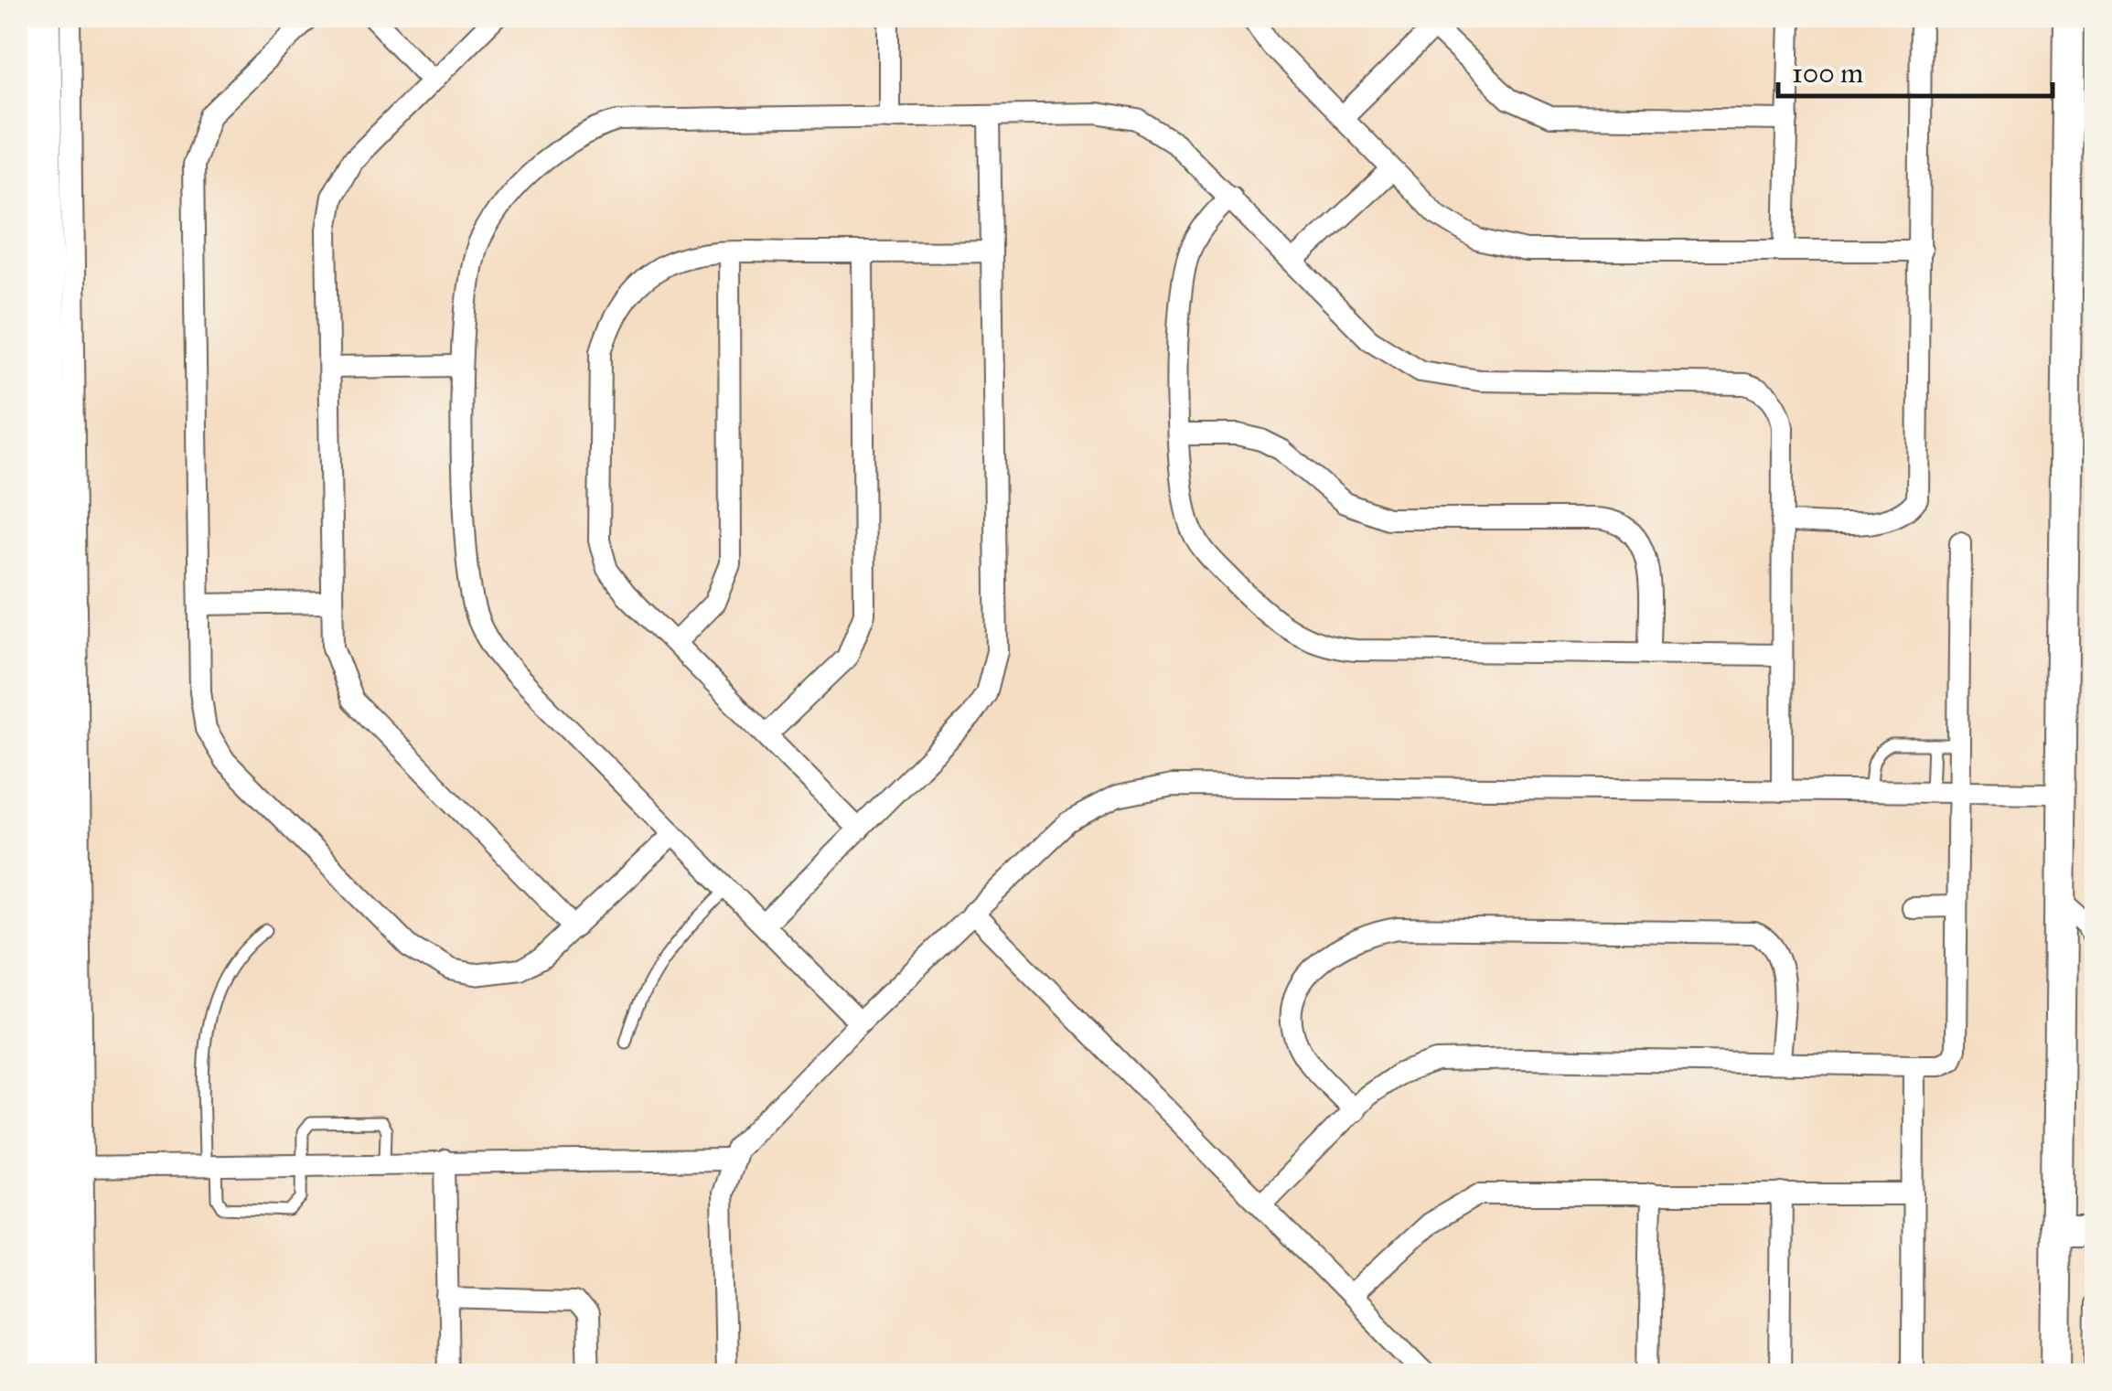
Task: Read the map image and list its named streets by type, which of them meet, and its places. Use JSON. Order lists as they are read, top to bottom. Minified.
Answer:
{"scale_bar":"100 m"}
